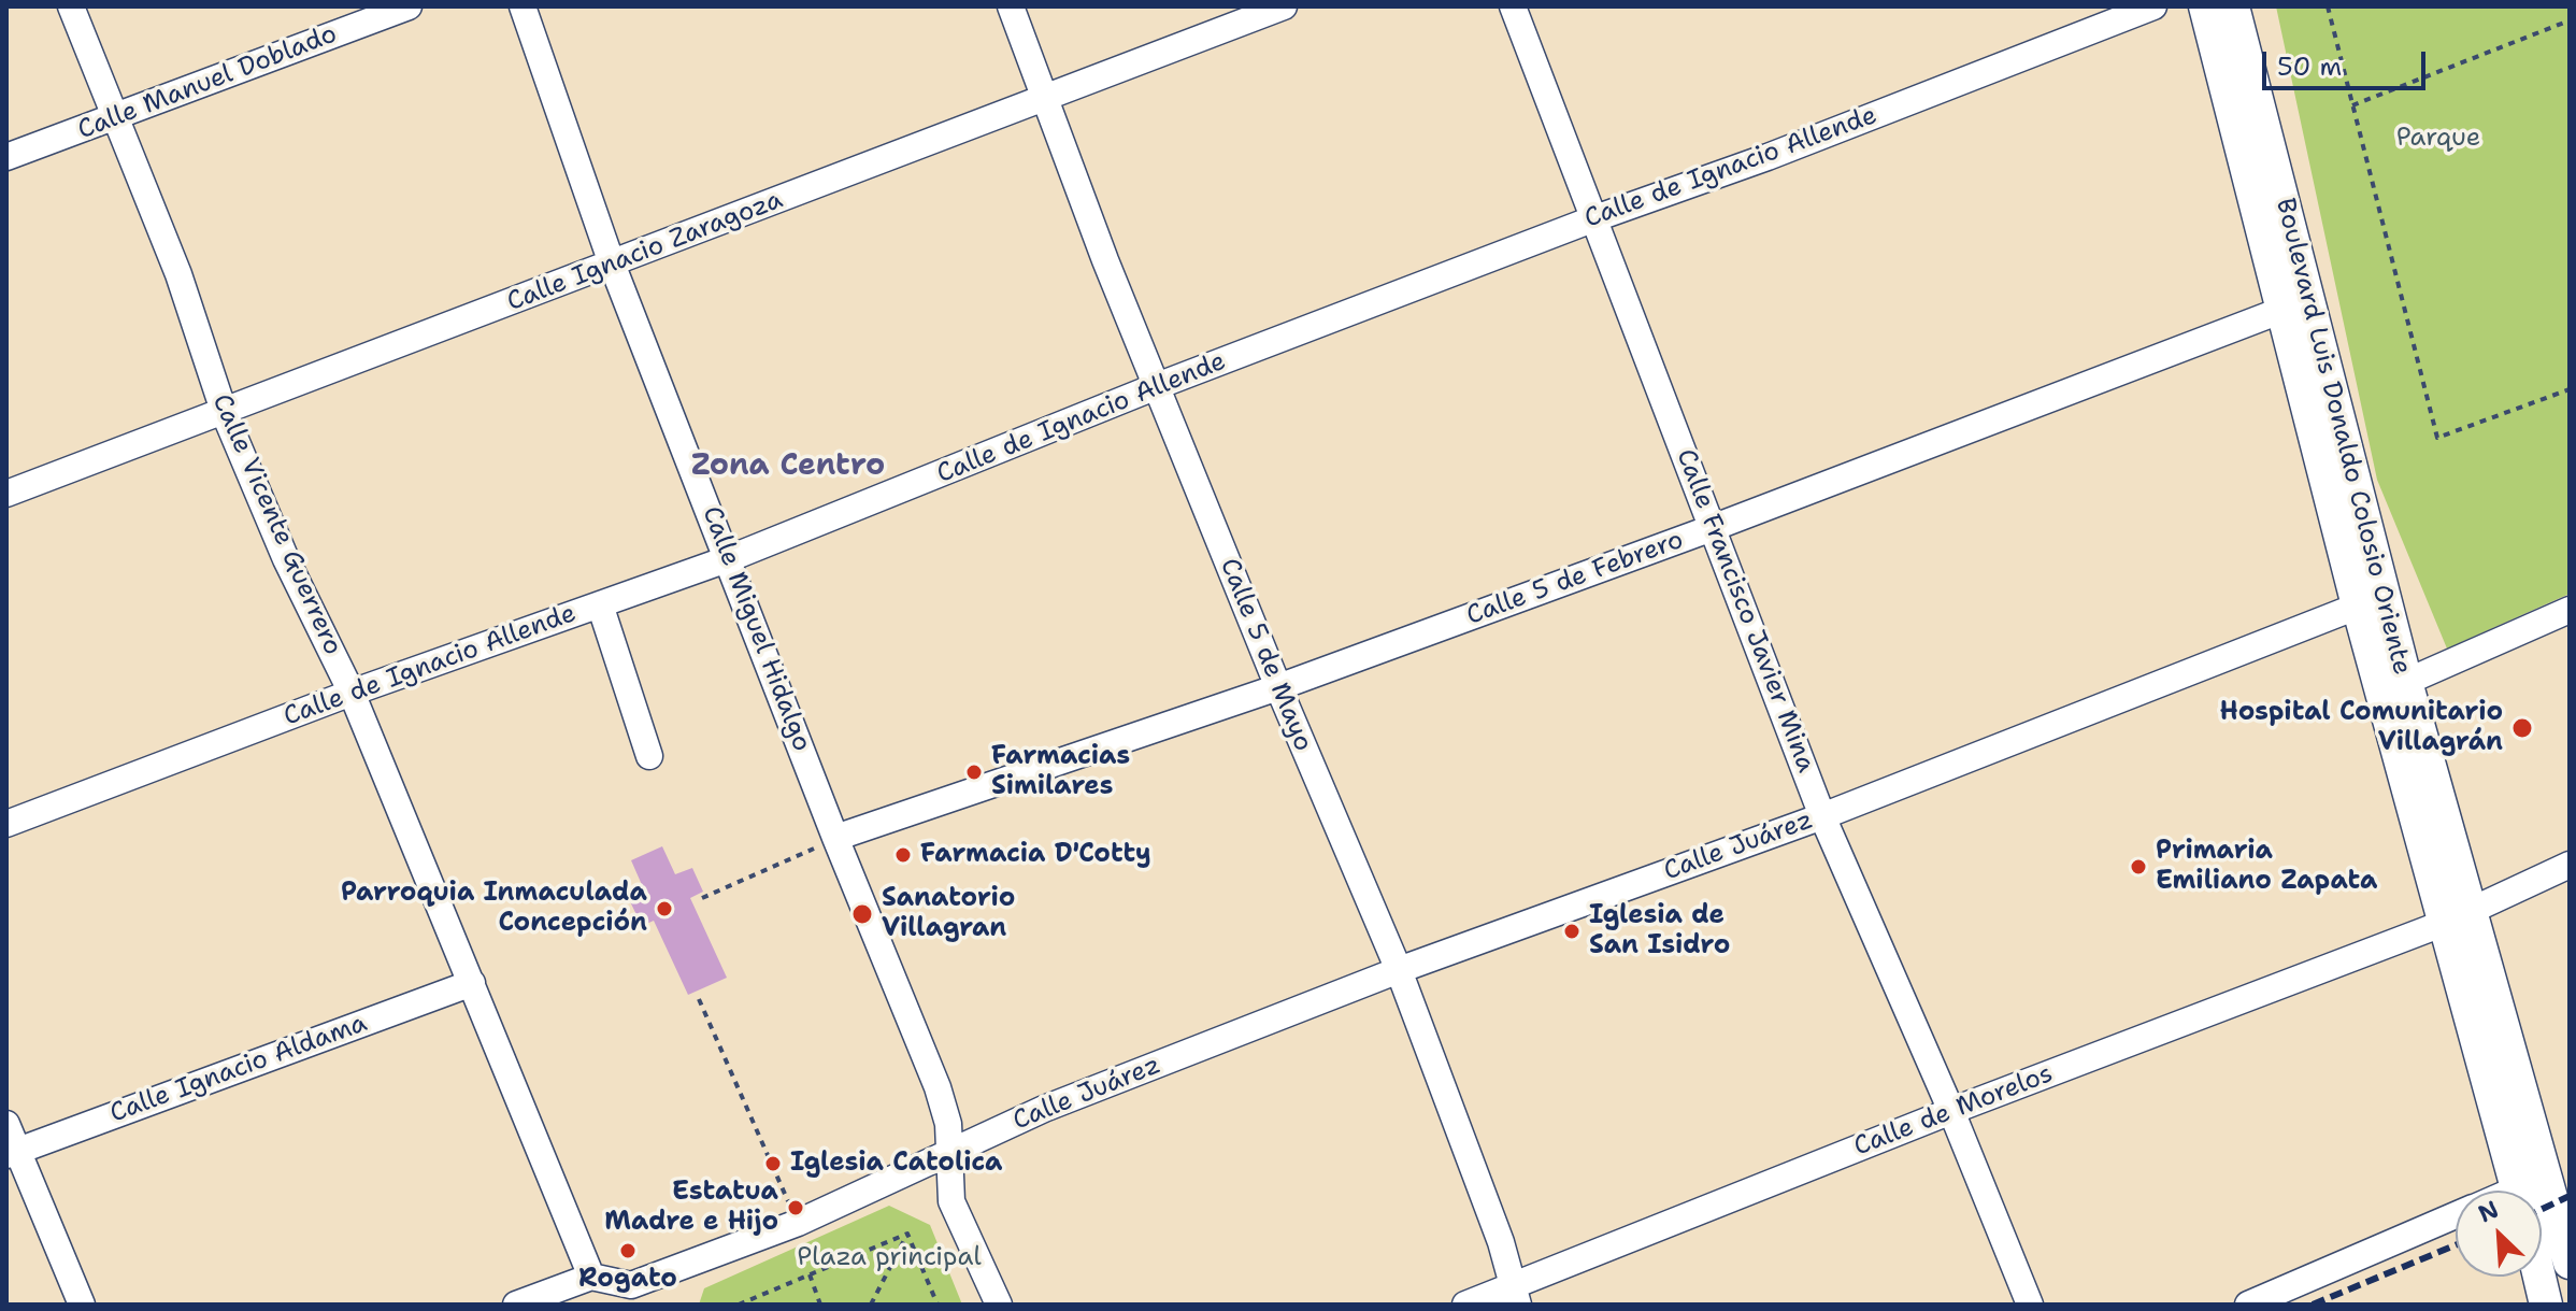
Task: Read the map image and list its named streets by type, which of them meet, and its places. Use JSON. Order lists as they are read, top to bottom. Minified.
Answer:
{"streets":{"main road":["Boulevard Luis Donaldo Colosio Oriente"],"street":["Calle Manuel Doblado","Calle de Ignacio Allende","Calle Ignacio Zaragoza","Calle Vicente Guerrero","Calle 5 de Febrero","Calle Francisco Javier Mina","Calle Miguel Hidalgo","Calle 5 de Mayo","Calle Juárez","Calle Ignacio Aldama","Calle de Morelos"]},"crossings":[["Calle Manuel Doblado","Calle Vicente Guerrero"],["Calle de Ignacio Allende","Calle Vicente Guerrero"],["Calle de Ignacio Allende","Calle Francisco Javier Mina"],["Calle de Ignacio Allende","Calle Miguel Hidalgo"],["Calle de Ignacio Allende","Calle 5 de Mayo"],["Calle Ignacio Zaragoza","Calle Vicente Guerrero"],["Calle Ignacio Zaragoza","Calle Miguel Hidalgo"],["Calle Ignacio Zaragoza","Calle 5 de Mayo"],["Boulevard Luis Donaldo Colosio Oriente","Calle 5 de Febrero"],["Boulevard Luis Donaldo Colosio Oriente","Calle Juárez"],["Boulevard Luis Donaldo Colosio Oriente","Calle de Morelos"],["Calle Vicente Guerrero","Calle Ignacio Aldama"],["Calle 5 de Febrero","Calle Francisco Javier Mina"],["Calle 5 de Febrero","Calle Miguel Hidalgo"],["Calle 5 de Febrero","Calle 5 de Mayo"],["Calle Francisco Javier Mina","Calle Juárez"],["Calle Francisco Javier Mina","Calle de Morelos"],["Calle Miguel Hidalgo","Calle Juárez"],["Calle 5 de Mayo","Calle Juárez"],["Calle 5 de Mayo","Calle de Morelos"]],"districts":["Zona Centro"],"parks":["Parque","Plaza principal"],"places":["Hospital Comunitario Villagrán","Farmacias Similares","Farmacia D'Cotty","Primaria Emiliano Zapata","Parroquia Inmaculada Concepción","Sanatorio Villagran","Iglesia de San Isidro","Iglesia Catolica","Estatua Madre e Hijo","Rogato"],"scale_bar":"50 m","north":"top left"}
